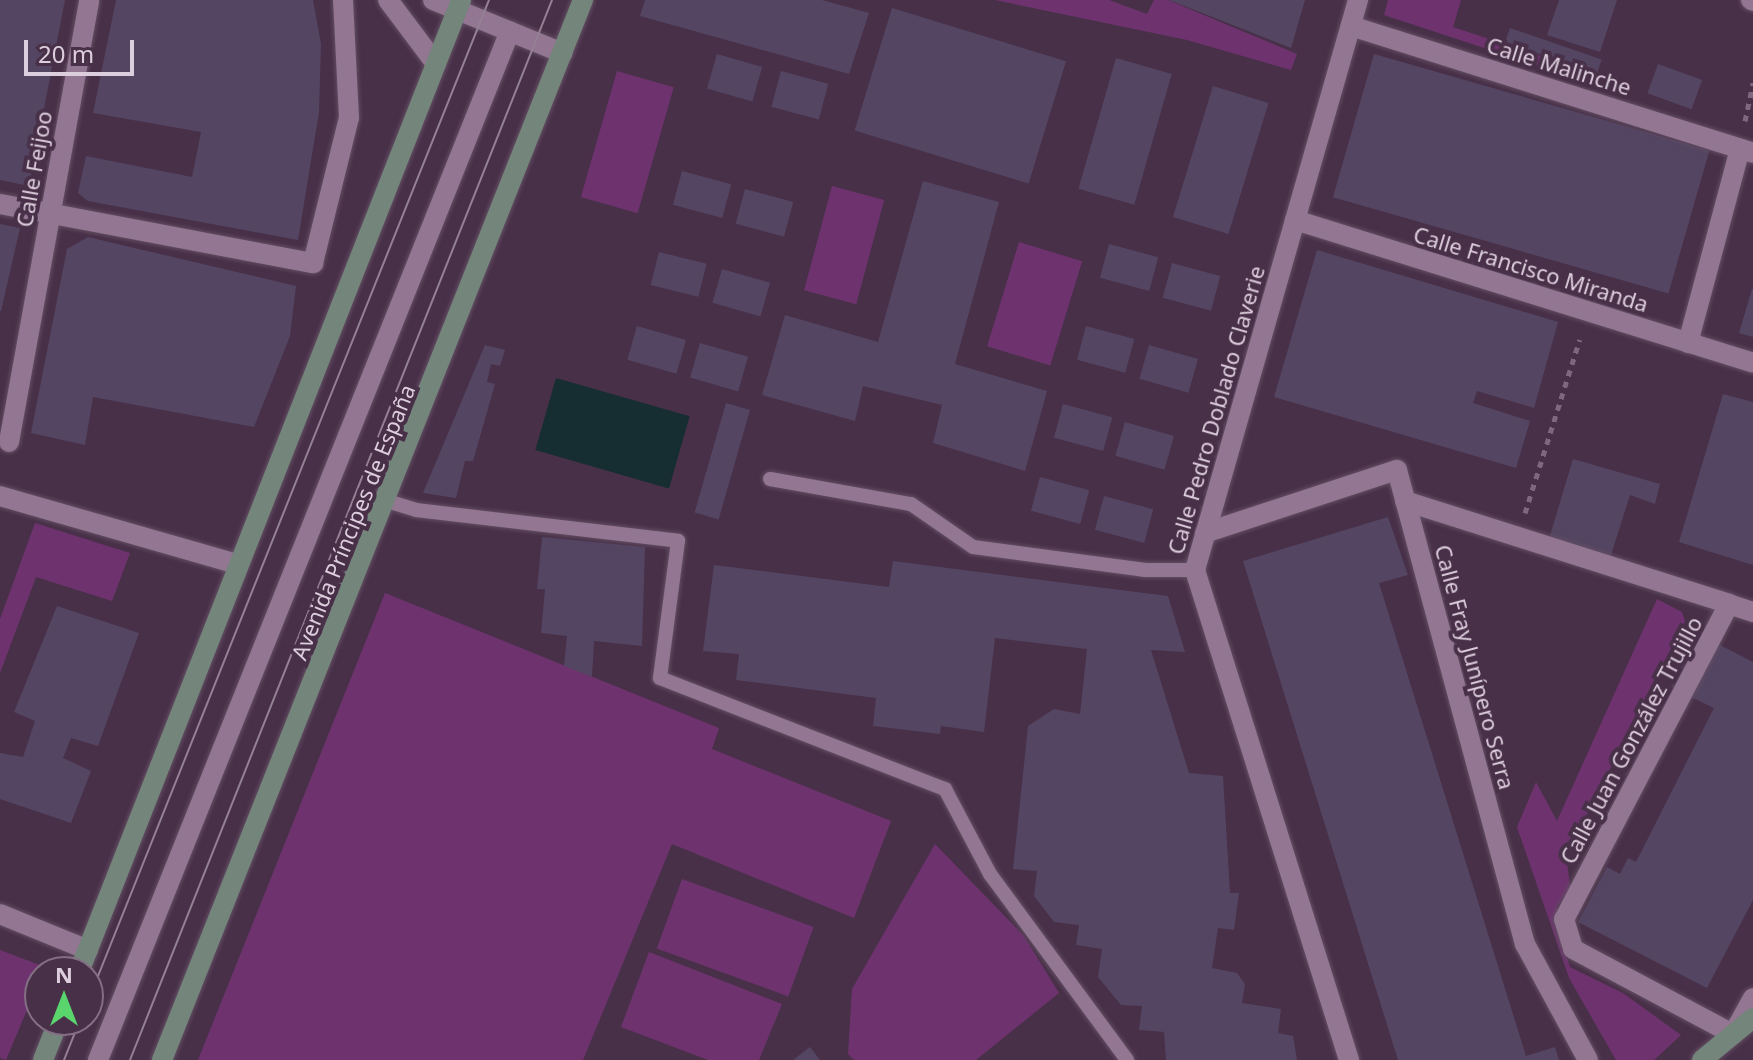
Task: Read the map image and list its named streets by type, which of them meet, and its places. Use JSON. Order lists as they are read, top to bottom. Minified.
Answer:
{"streets":{"main road":["Avenida Príncipes de España"],"street":["Calle Malinche","Calle Feijoo","Calle Francisco Miranda","Calle Pedro Doblado Claverie","Calle Fray Junípero Serra","Calle Juan González Trujillo"]},"crossings":[["Calle Malinche","Calle Pedro Doblado Claverie"],["Calle Francisco Miranda","Calle Pedro Doblado Claverie"],["Calle Pedro Doblado Claverie","Calle Fray Junípero Serra"]],"scale_bar":"20 m","north":"top"}
